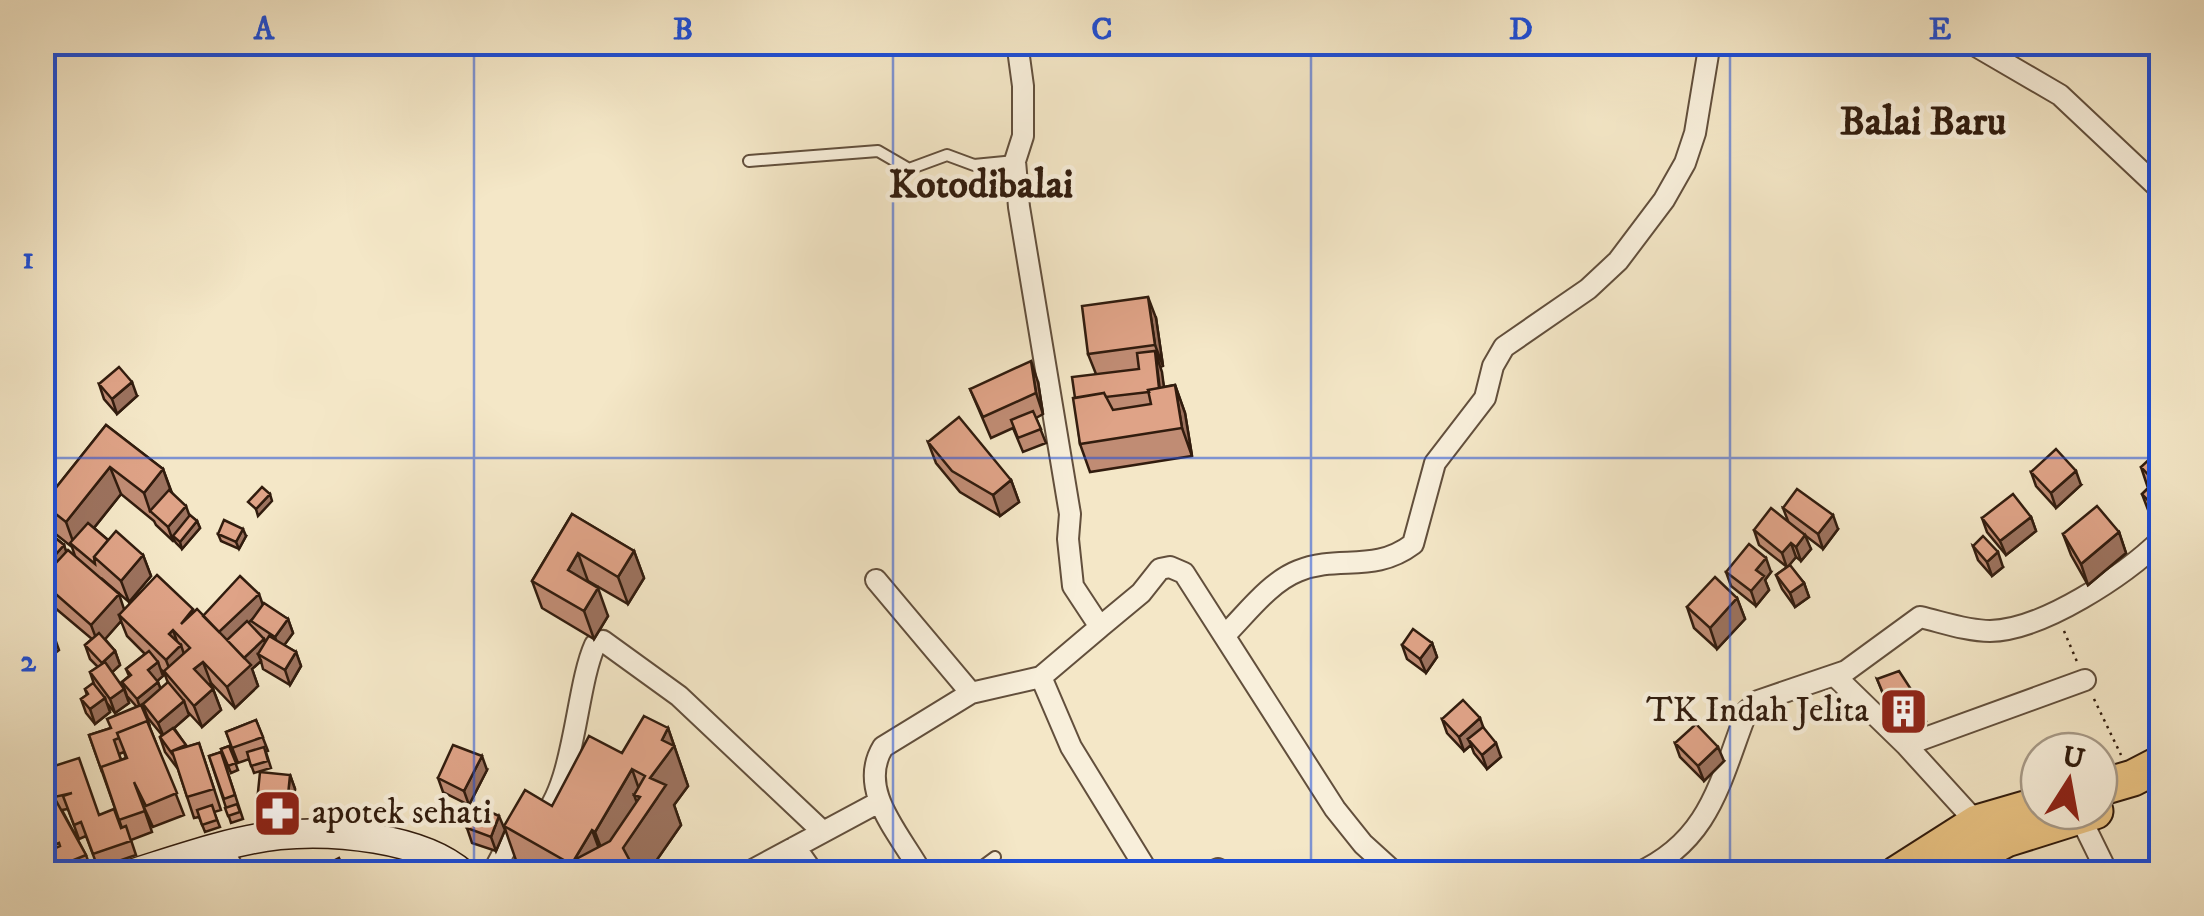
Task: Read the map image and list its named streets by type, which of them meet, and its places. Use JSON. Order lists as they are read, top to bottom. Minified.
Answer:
{"districts":["Balai Baru","Kotodibalai"],"places":{"building":["TK Indah Jelita"],"pharmacy":["apotek sehati"]},"north":"top","grid":{"columns":["A","B","C","D","E"],"rows":["1","2"]}}
